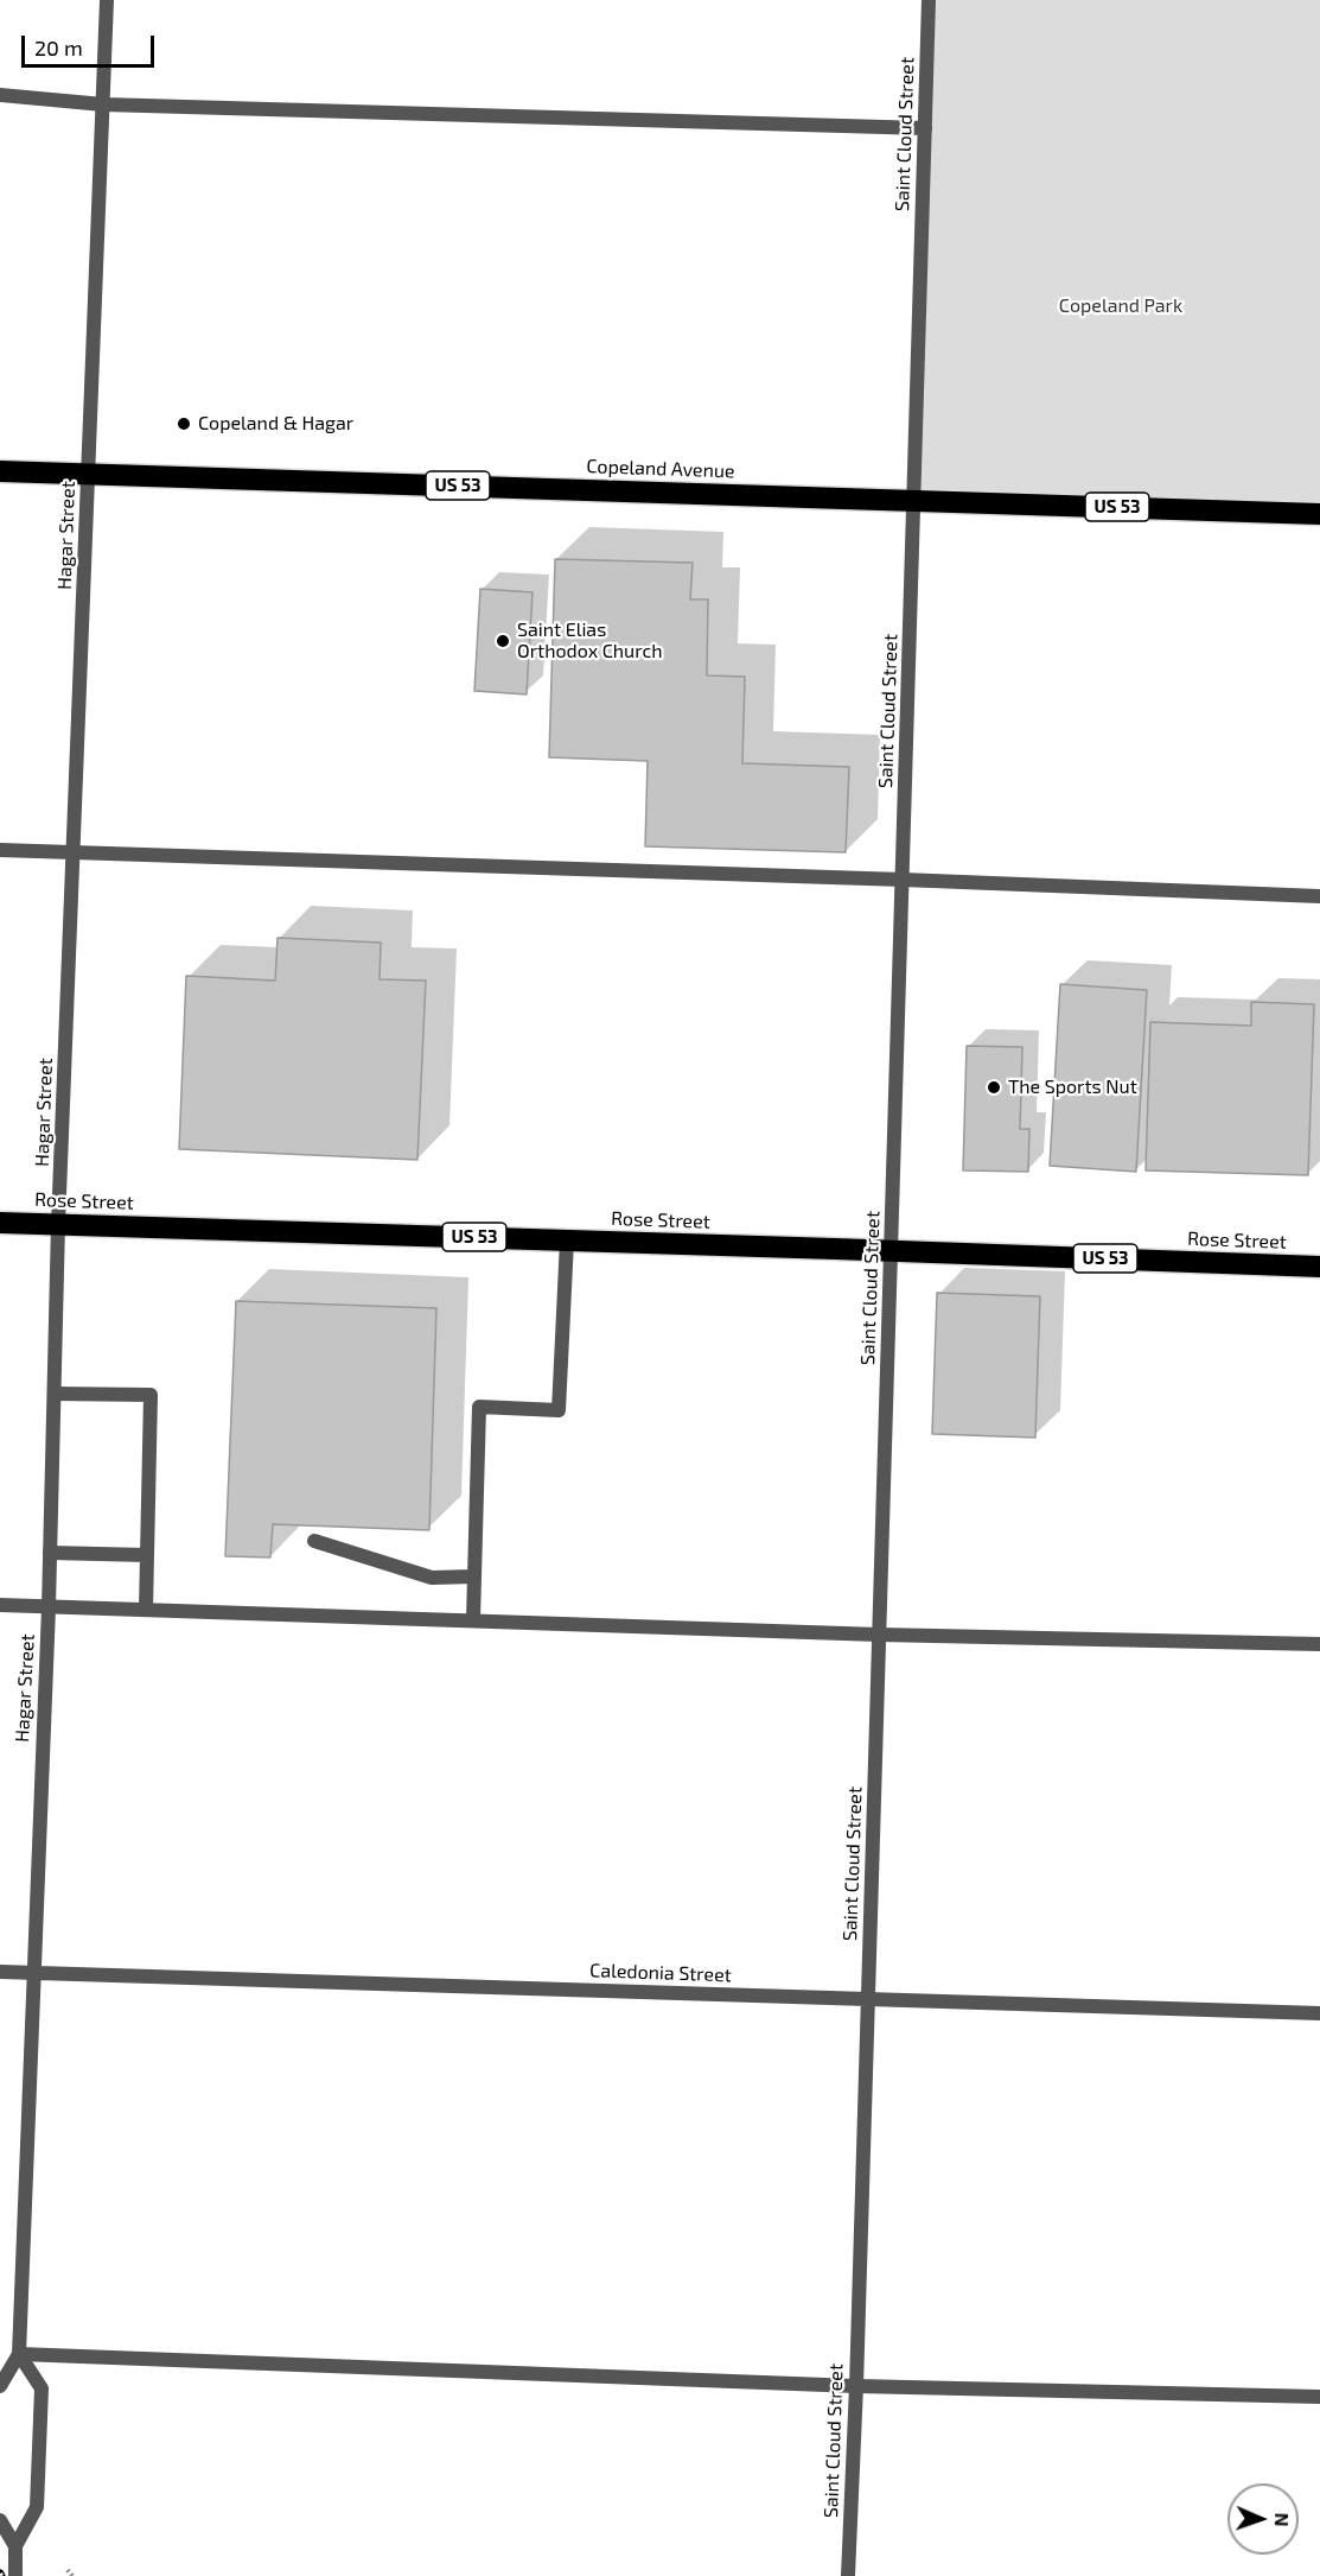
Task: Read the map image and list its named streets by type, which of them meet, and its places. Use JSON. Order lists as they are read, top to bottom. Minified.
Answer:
{"streets":{"highway":["Copeland Avenue","US 53","Rose Street"],"street":["Saint Cloud Street","Hagar Street","Caledonia Street"]},"crossings":[["Saint Cloud Street","Copeland Avenue"],["Saint Cloud Street","Rose Street"],["Saint Cloud Street","Caledonia Street"],["Copeland Avenue","Hagar Street"],["Hagar Street","Rose Street"],["Hagar Street","Caledonia Street"]],"parks":["Copeland Park"],"places":["Copeland & Hagar","Saint Elias Orthodox Church","The Sports Nut"],"scale_bar":"20 m","north":"right"}
